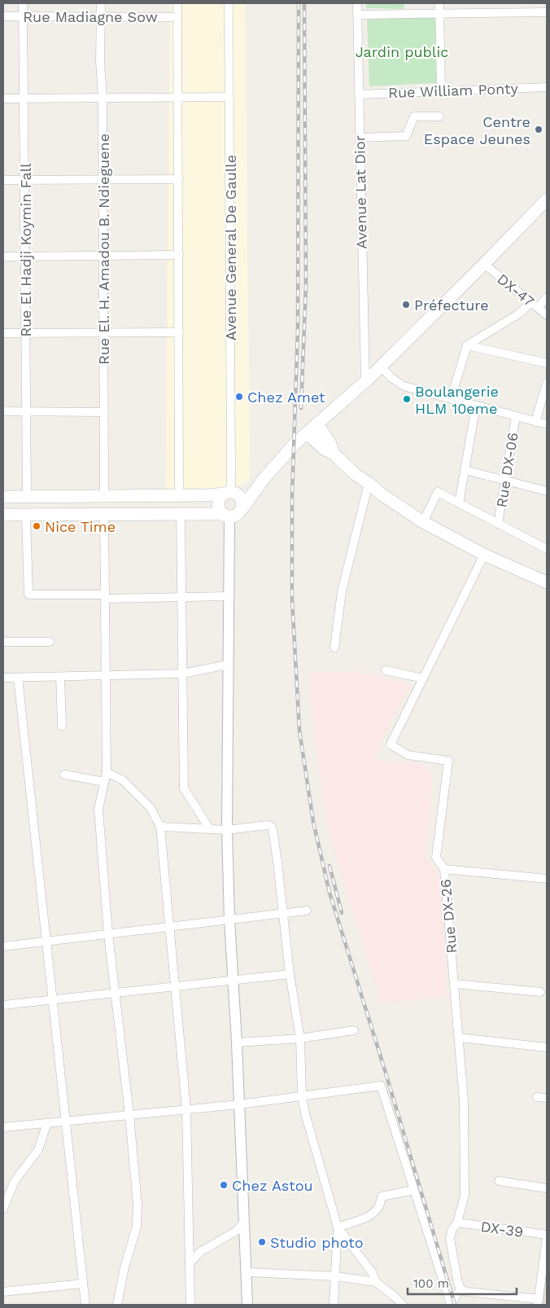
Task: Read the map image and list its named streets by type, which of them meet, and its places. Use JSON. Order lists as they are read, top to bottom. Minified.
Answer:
{"streets":{"street":["Rue Madiagne Sow","Rue William Ponty","Avenue Lat Dior","Avenue General De Gaulle","Rue El. H. Amadou B. Ndieguene","Rue El Hadji Koymin Fall","DX-47","Rue DX-06","Rue DX-26","DX-39"]},"crossings":[["Rue Madiagne Sow","Rue El. H. Amadou B. Ndieguene"],["Rue Madiagne Sow","Rue El Hadji Koymin Fall"],["Rue William Ponty","Avenue Lat Dior"],["Rue DX-26","DX-39"]],"parks":["Jardin public"],"places":["Centre Espace Jeunes","Préfecture","Chez Amet","Boulangerie HLM 10eme","Nice Time","Chez Astou","Studio photo"],"scale_bar":"100 m"}
